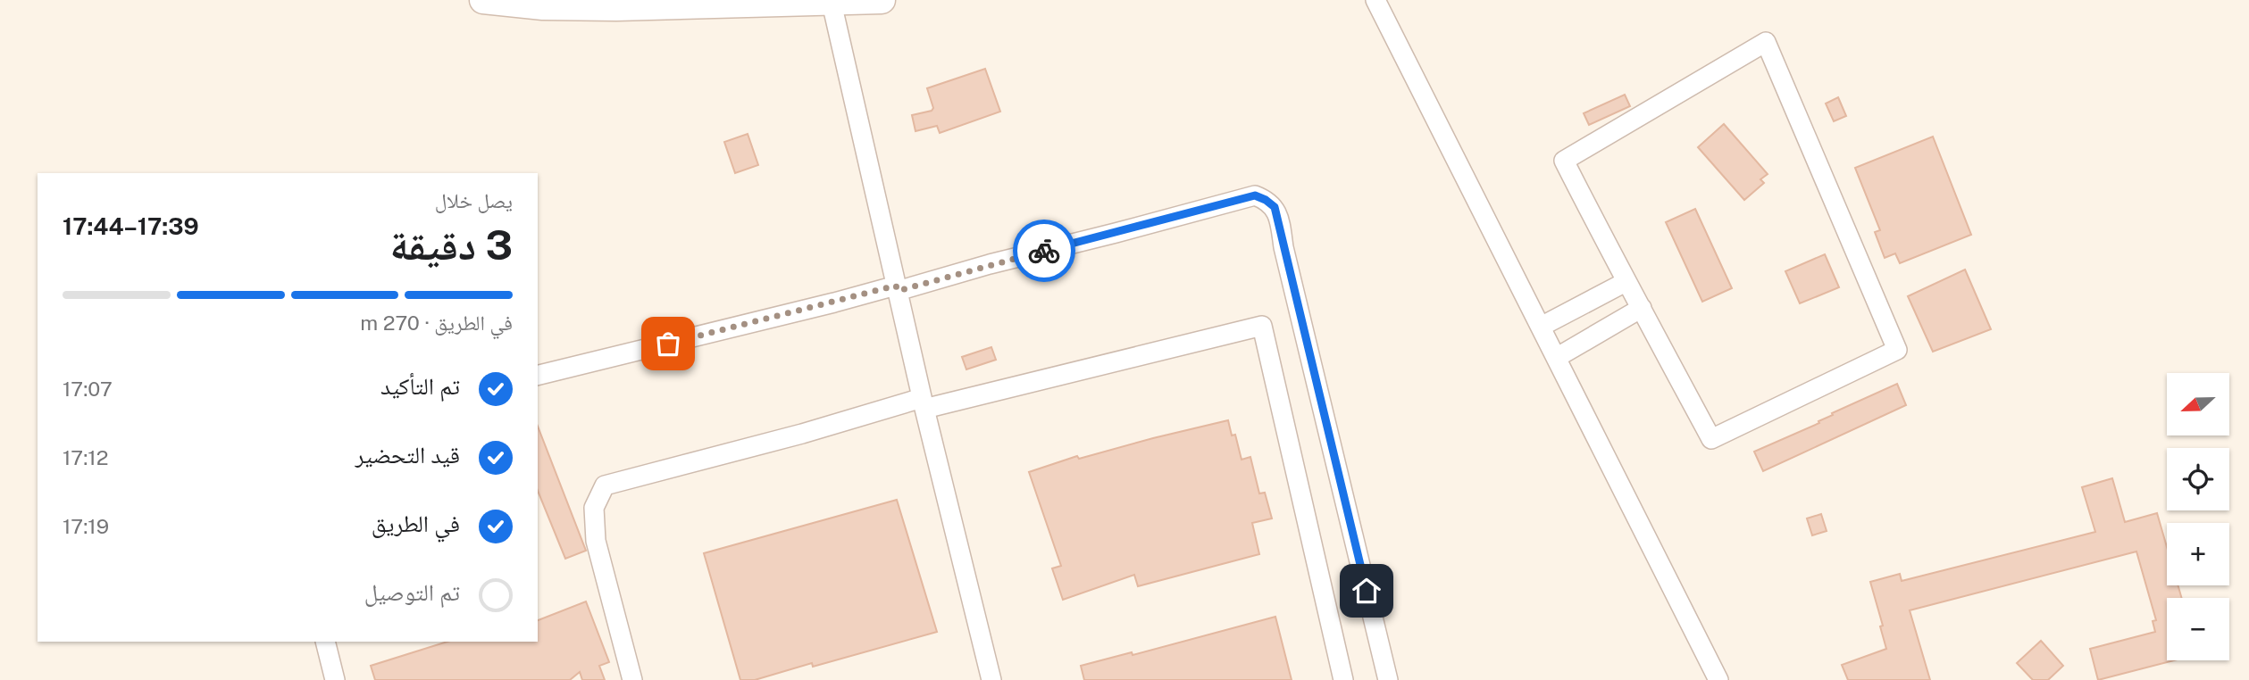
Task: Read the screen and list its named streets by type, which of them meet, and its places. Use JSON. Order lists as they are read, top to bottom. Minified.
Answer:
{"north":"left","page":{"heading":["3 دقيقة","يصل خلال","17:39–17:44"],"bar":"في الطريق · 270 m","list":[["تم التأكيد","17:07"],["قيد التحضير","17:12"],["في الطريق","17:19"],"تم التوصيل"],"map_buttons":["+","−"]}}
